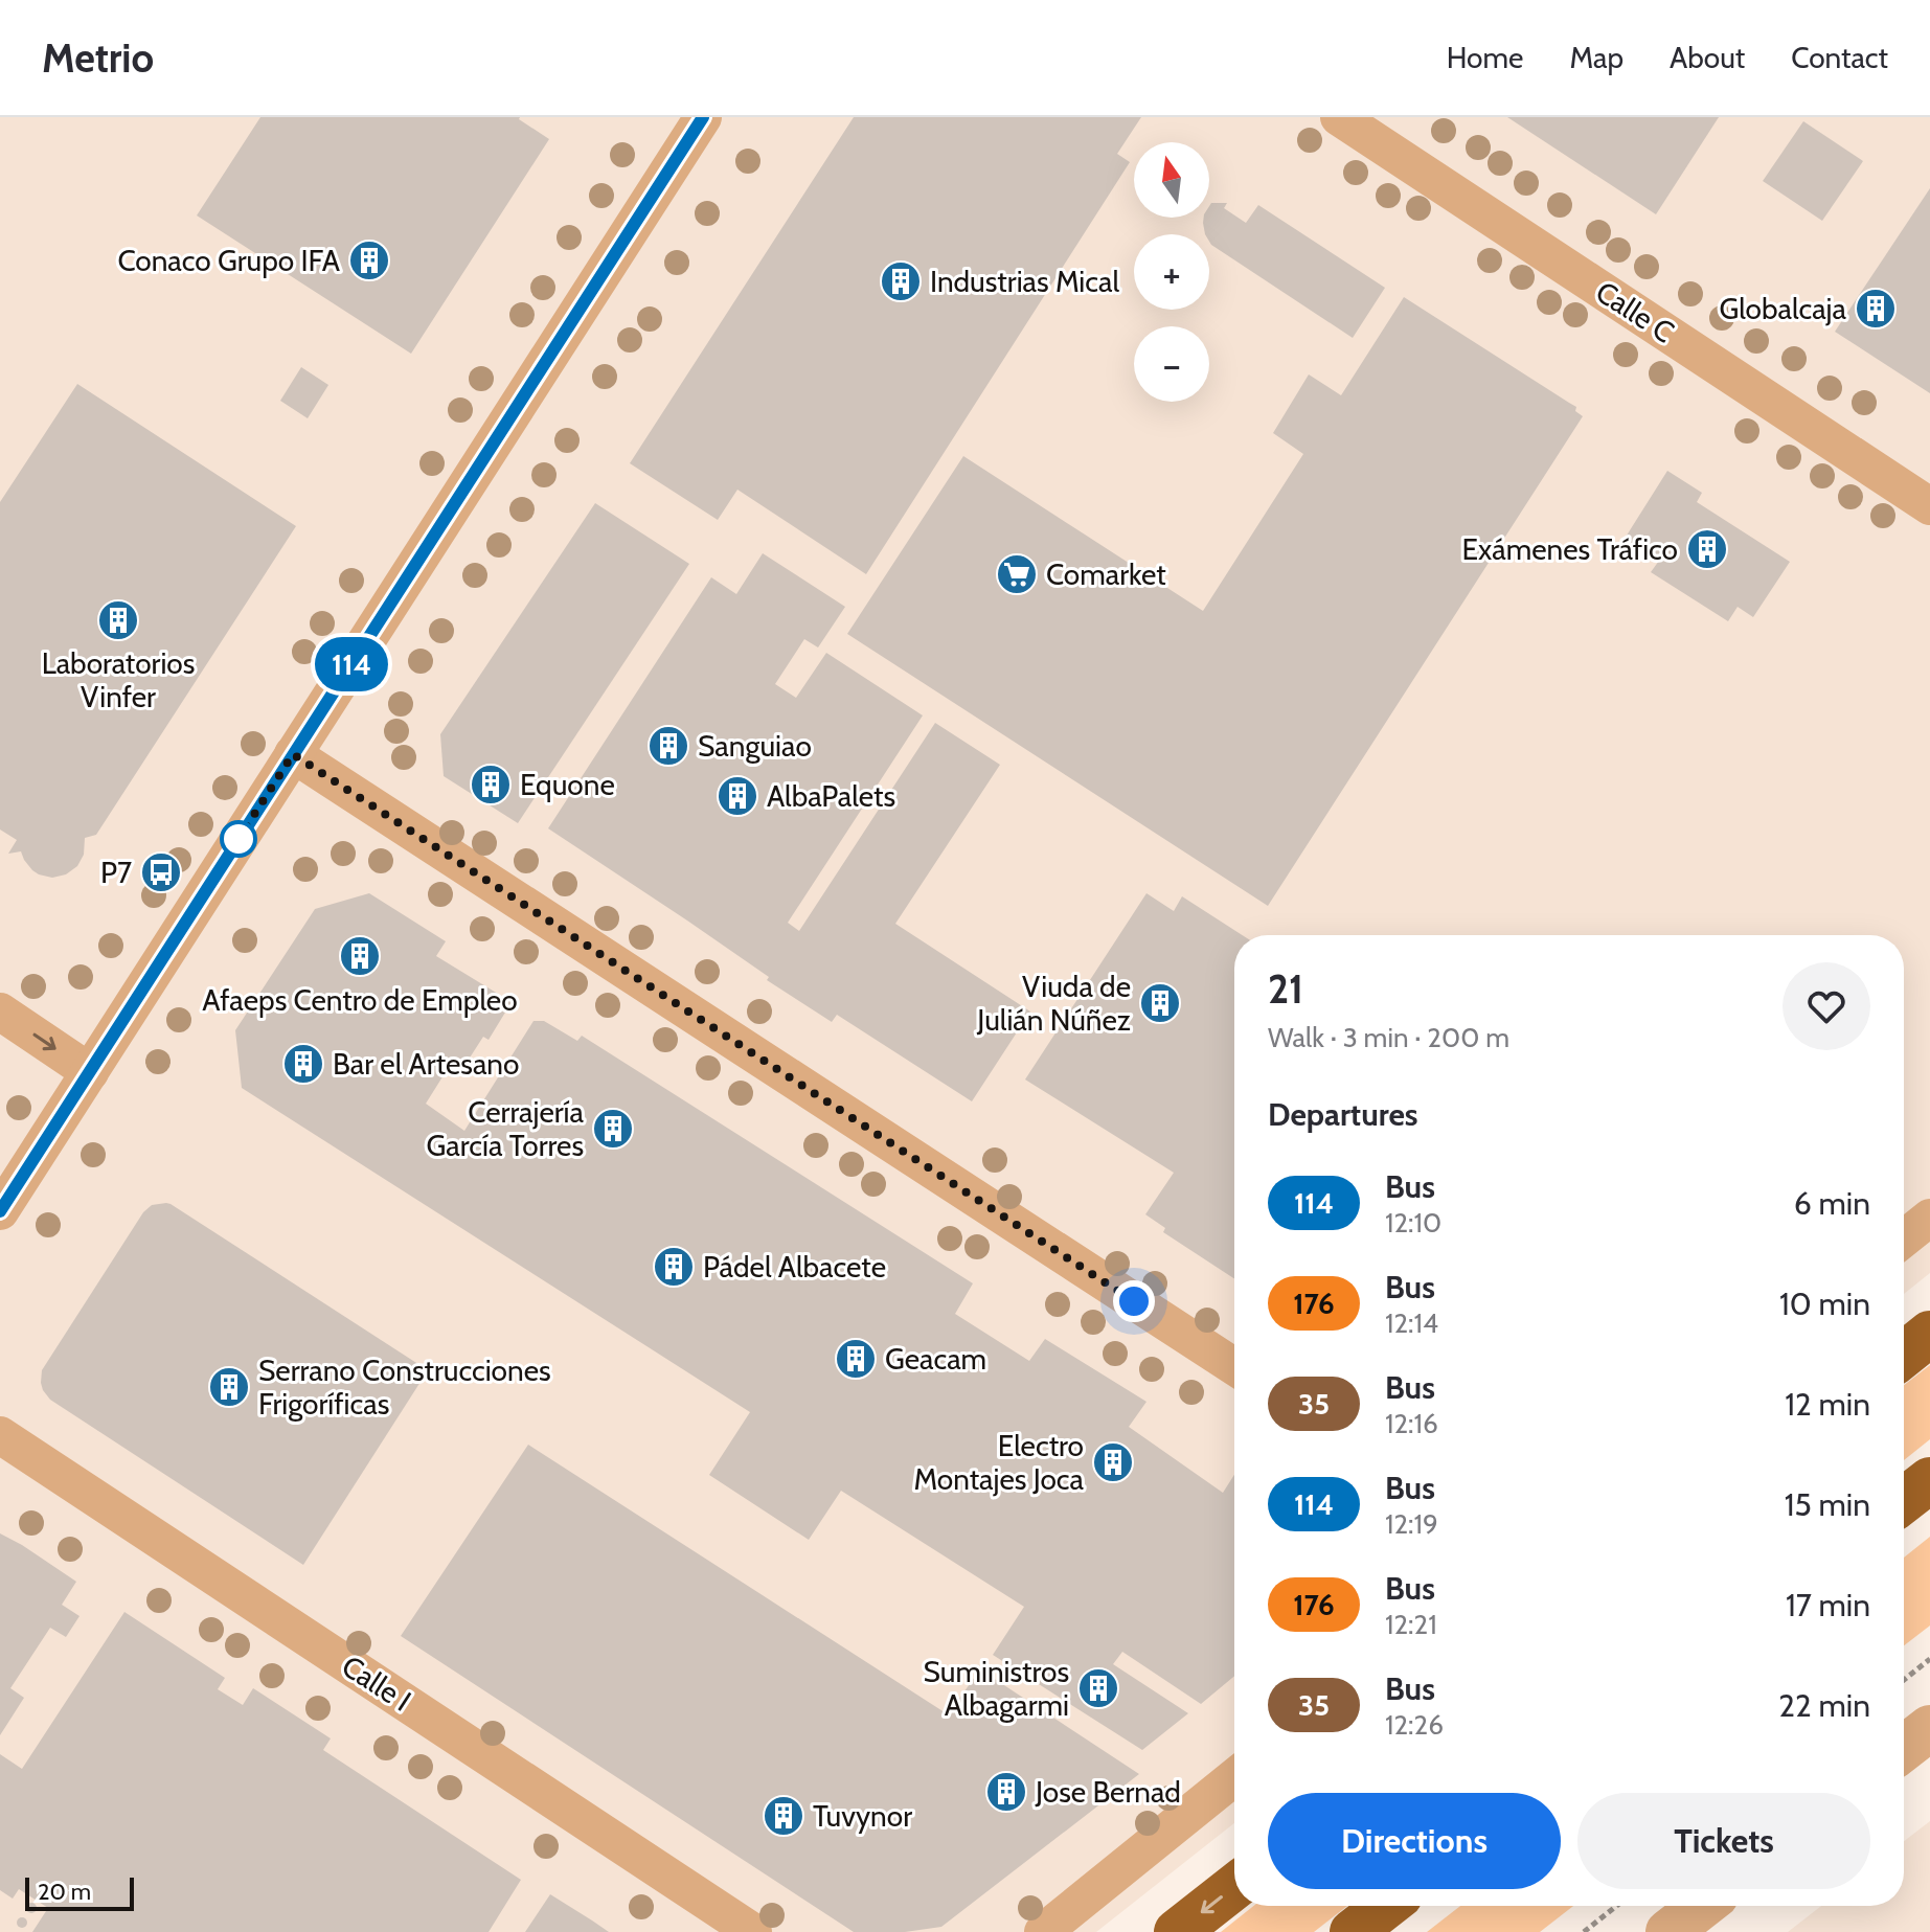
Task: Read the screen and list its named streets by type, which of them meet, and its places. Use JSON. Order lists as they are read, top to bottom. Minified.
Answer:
{"streets":{"street":["Calle C","Calle I"]},"places":{"building":["Conaco Grupo IFA","Industrias Mical","Globalcaja","Exámenes Tráfico","Laboratorios Vinfer","Sanguiao","Equone","AlbaPalets","Afaeps Centro de Empleo","Viuda de Julián Núñez","Bar el Artesano","Cerrajería García Torres","Pádel Albacete","Geacam","Serrano Construcciones Frigoríficas","Electro Montajes Joca","Suministros Albagarmi","Jose Bernad","Tuvynor"],"supermarket":["Comarket"],"bus stop":["P7"]},"lines":["bus line 114"],"scale_bar":"20 m","north":"top","page":{"header":"Metrio","nav":["Home","Map","About","Contact"],"on_map":"114","map_buttons":["+","−"],"heading":[["21","Walk · 3 min · 200 m"],"Departures"],"list":[{"mark":"114","name":"Bus","note":"12:10","value":"6 min"},{"mark":"176","name":"Bus","note":"12:14","value":"10 min"},{"mark":"35","name":"Bus","note":"12:16","value":"12 min"},{"mark":"114","name":"Bus","note":"12:19","value":"15 min"},{"mark":"176","name":"Bus","note":"12:21","value":"17 min"},{"mark":"35","name":"Bus","note":"12:26","value":"22 min"}],"buttons":["Directions","Tickets"],"scale":"20 m"}}
